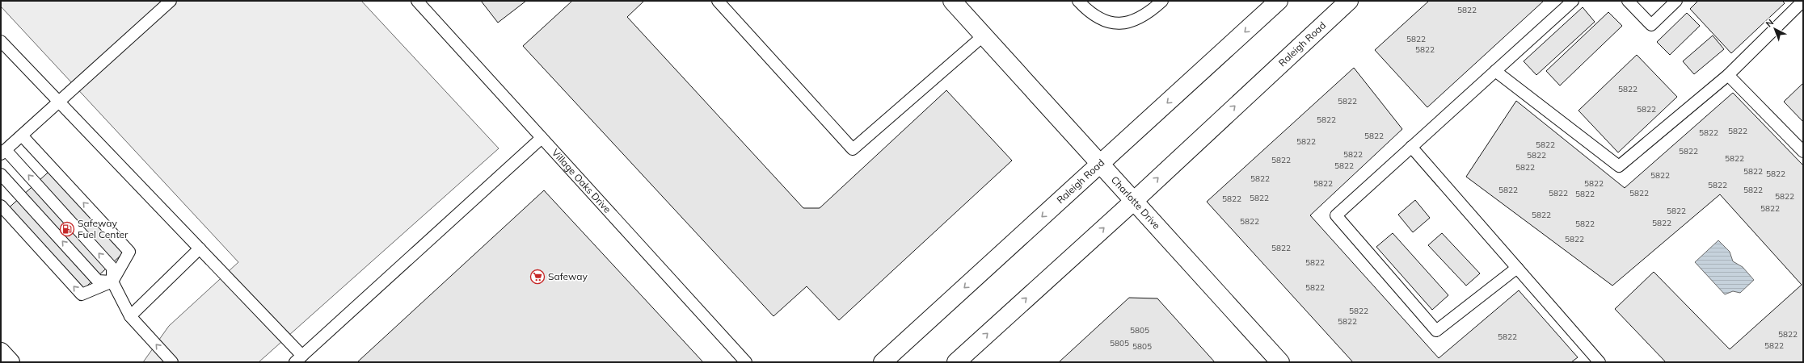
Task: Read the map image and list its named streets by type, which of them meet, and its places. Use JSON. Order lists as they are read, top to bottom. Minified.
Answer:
{"streets":{"street":["Raleigh Road","Charlotte Drive"],"lane":["Village Oaks Drive"]},"crossings":[["Raleigh Road","Charlotte Drive"]],"places":{"fuel station":["Safeway Fuel Center"],"supermarket":["Safeway"]},"house_numbers":["5822","5822","5822","5822","5822","5822","5822","5822","5822","5822","5822","5822","5822","5822","5822","5822","5822","5822","5822","5822","5822","5822","5822","5822","5822","5822","5822","5822","5822","5822","5822","5822","5822","5822","5822","5822","5822","5822","5822","5822","5822","5822","5822","5822","5822","5822","5805","5822","5822","5805","5822","5805"],"north":"top left"}
